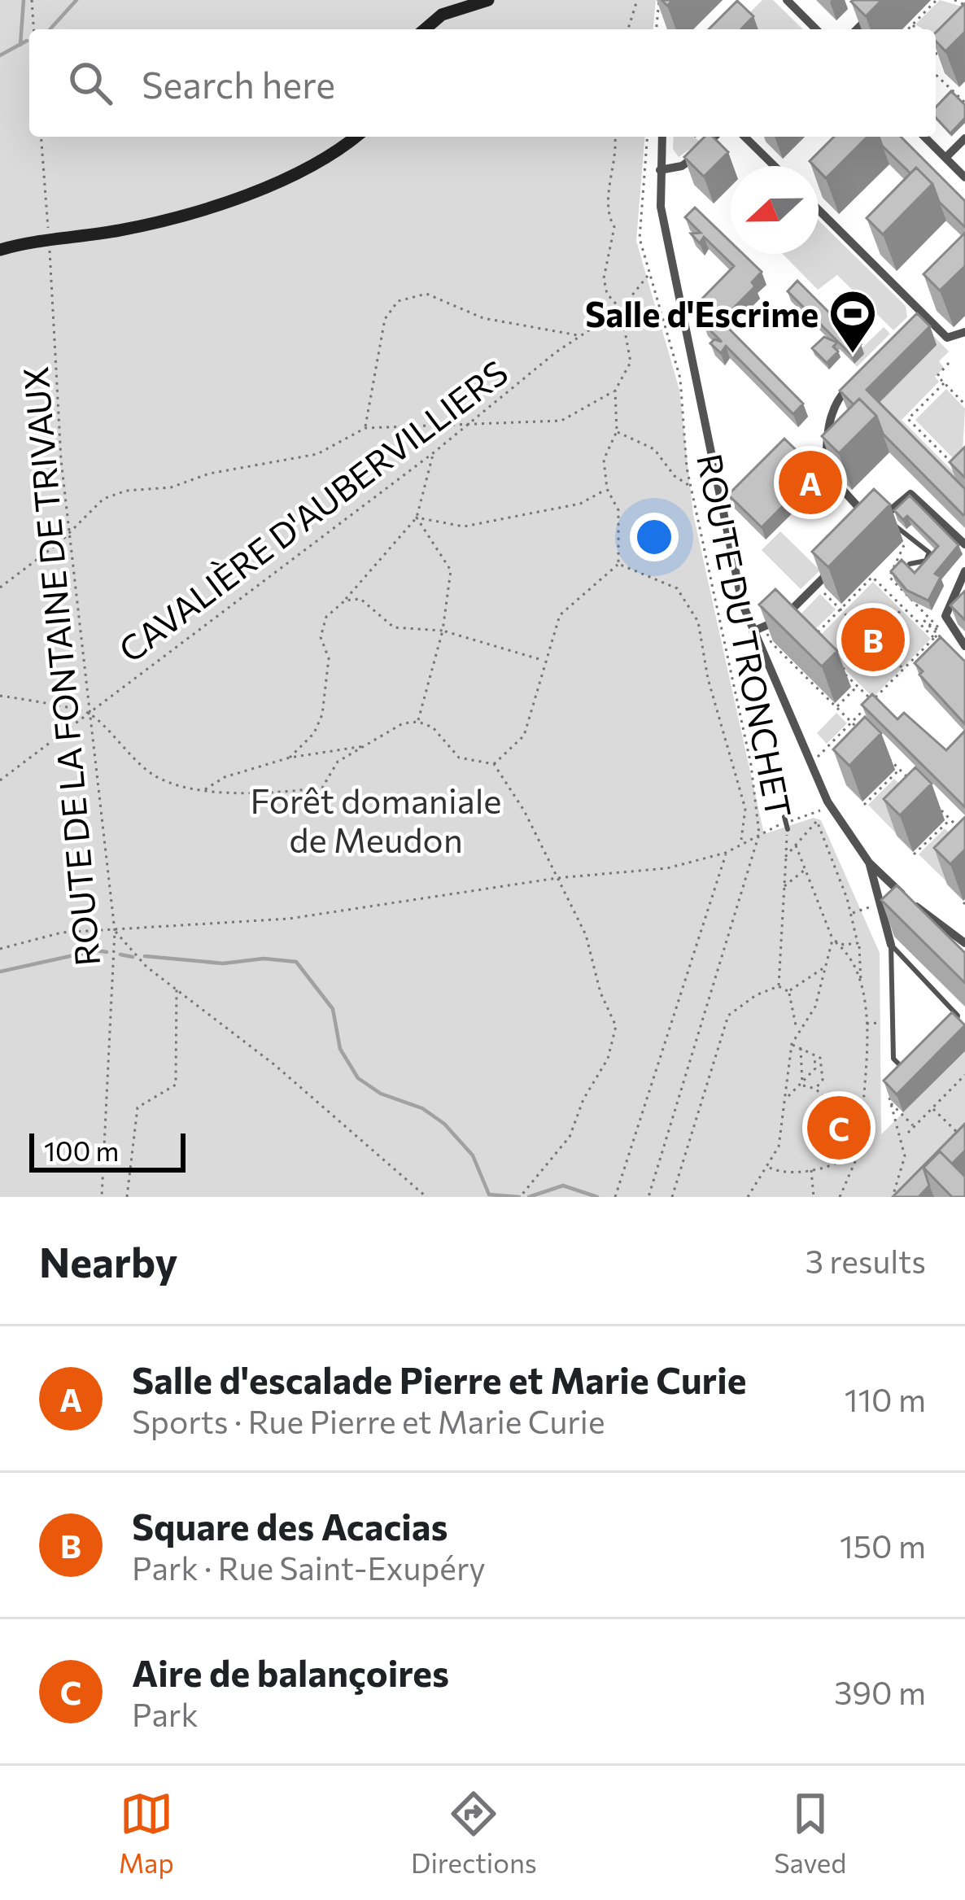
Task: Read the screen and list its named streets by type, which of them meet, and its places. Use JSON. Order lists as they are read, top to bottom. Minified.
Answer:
{"streets":{"path":["CAVALIÈRE D'AUBERVILLIERS","ROUTE DU TRONCHET","ROUTE DE LA FONTAINE DE TRIVAUX"]},"crossings":[["CAVALIÈRE D'AUBERVILLIERS","ROUTE DU TRONCHET"],["CAVALIÈRE D'AUBERVILLIERS","ROUTE DE LA FONTAINE DE TRIVAUX"]],"parks":["Forêt domaniale de Meudon"],"places":{"sports":["Salle d'Escrime"]},"scale_bar":"100 m","north":"left","page":{"search":"Search here","pins":["A","B","C"],"scale":"100 m","heading":["Nearby","3 results"],"list":[{"mark":"A","name":"Salle d'escalade Pierre et Marie Curie","note":"Sports · Rue Pierre et Marie Curie","value":"110 m"},{"mark":"B","name":"Square des Acacias","note":"Park · Rue Saint-Exupéry","value":"150 m"},{"mark":"C","name":"Aire de balançoires","note":"Park","value":"390 m"}],"nav":["Map","Directions","Saved"]}}
